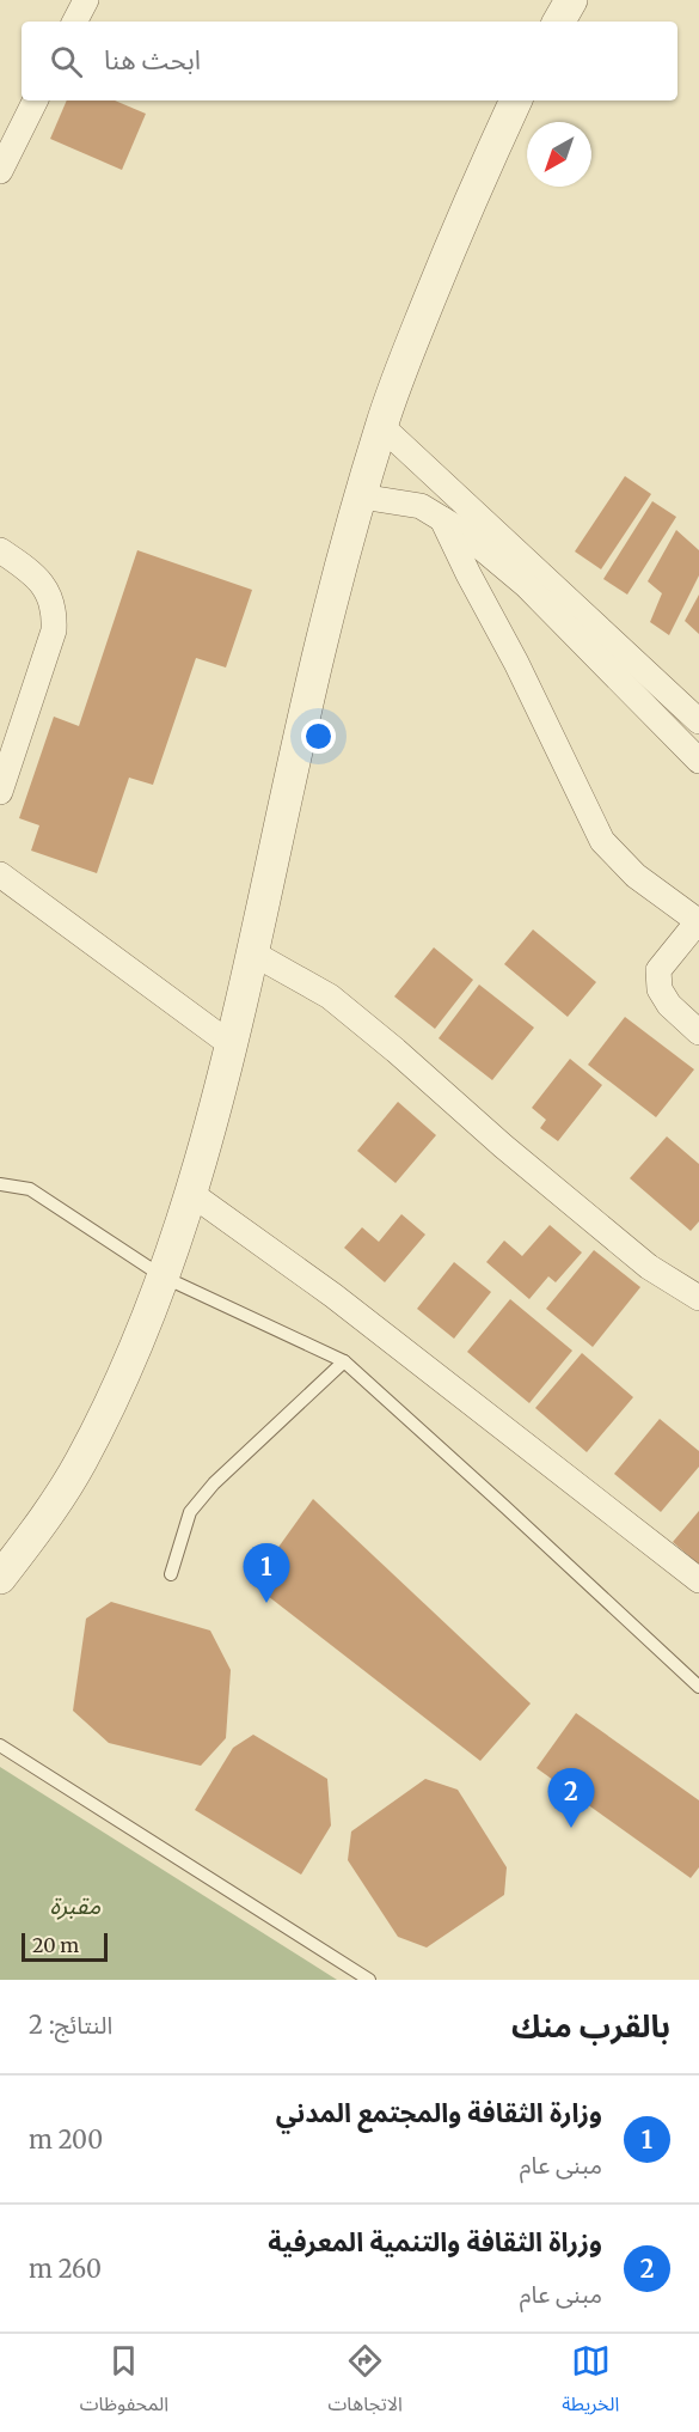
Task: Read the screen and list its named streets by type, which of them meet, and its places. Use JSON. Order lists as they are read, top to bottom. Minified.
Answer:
{"parks":["مقبرة"],"scale_bar":"20 m","north":"bottom left","page":{"search":"ابحث هنا","pins":["1","2"],"scale":"20 m","heading":["بالقرب منك","النتائج: 2"],"list":[{"mark":"1","name":"وزارة الثقافة والمجتمع المدني","note":"مبنى عام","value":"200 m"},{"mark":"2","name":"وزراة الثقافة والتنمية المعرفية","note":"مبنى عام","value":"260 m"}],"nav":["الخريطة","الاتجاهات","المحفوظات"]}}
